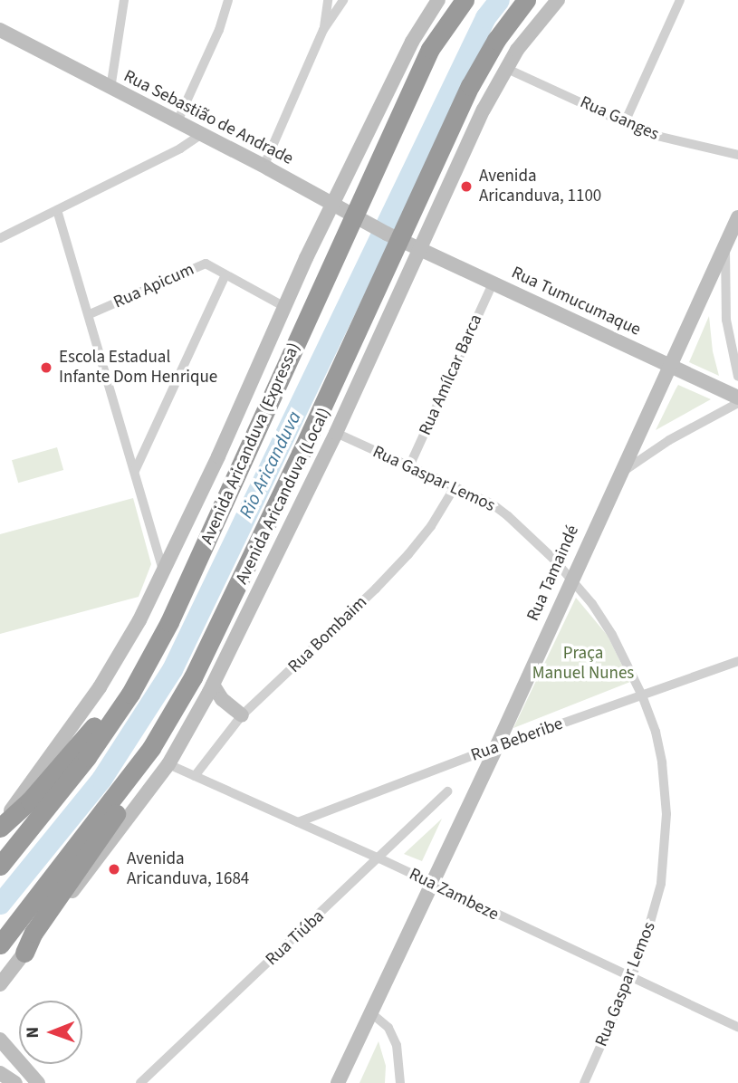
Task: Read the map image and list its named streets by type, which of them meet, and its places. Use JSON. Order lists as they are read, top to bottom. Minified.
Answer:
{"streets":{"highway":["Avenida Aricanduva (Expressa)"],"main road":["Rua Sebastião de Andrade","Rua Tumucumaque","Avenida Aricanduva (Local)","Rua Tamaindé"],"street":["Rua Ganges","Rua Apicum","Rua Amílcar Barca","Rua Gaspar Lemos","Rua Bombaim","Rua Beberibe","Rua Zambeze","Rua Tiúba"]},"crossings":[["Rua Sebastião de Andrade","Rua Tumucumaque"],["Rua Sebastião de Andrade","Avenida Aricanduva (Expressa)"],["Rua Ganges","Avenida Aricanduva (Local)"],["Rua Tumucumaque","Rua Amílcar Barca"],["Rua Tumucumaque","Avenida Aricanduva (Local)"],["Rua Tumucumaque","Rua Tamaindé"],["Rua Amílcar Barca","Rua Gaspar Lemos"],["Rua Gaspar Lemos","Avenida Aricanduva (Local)"],["Rua Gaspar Lemos","Rua Tamaindé"],["Rua Gaspar Lemos","Rua Bombaim"],["Rua Gaspar Lemos","Rua Beberibe"],["Rua Gaspar Lemos","Rua Zambeze"],["Avenida Aricanduva (Local)","Rua Zambeze"],["Rua Tamaindé","Rua Beberibe"],["Rua Tamaindé","Rua Zambeze"],["Rua Bombaim","Rua Zambeze"],["Rua Beberibe","Rua Zambeze"],["Rua Zambeze","Rua Tiúba"]],"water":["Rio Aricanduva"],"parks":["Praça Manuel Nunes"],"places":["Avenida Aricanduva, 1100","Escola Estadual Infante Dom Henrique","Avenida Aricanduva, 1684"],"north":"left"}
